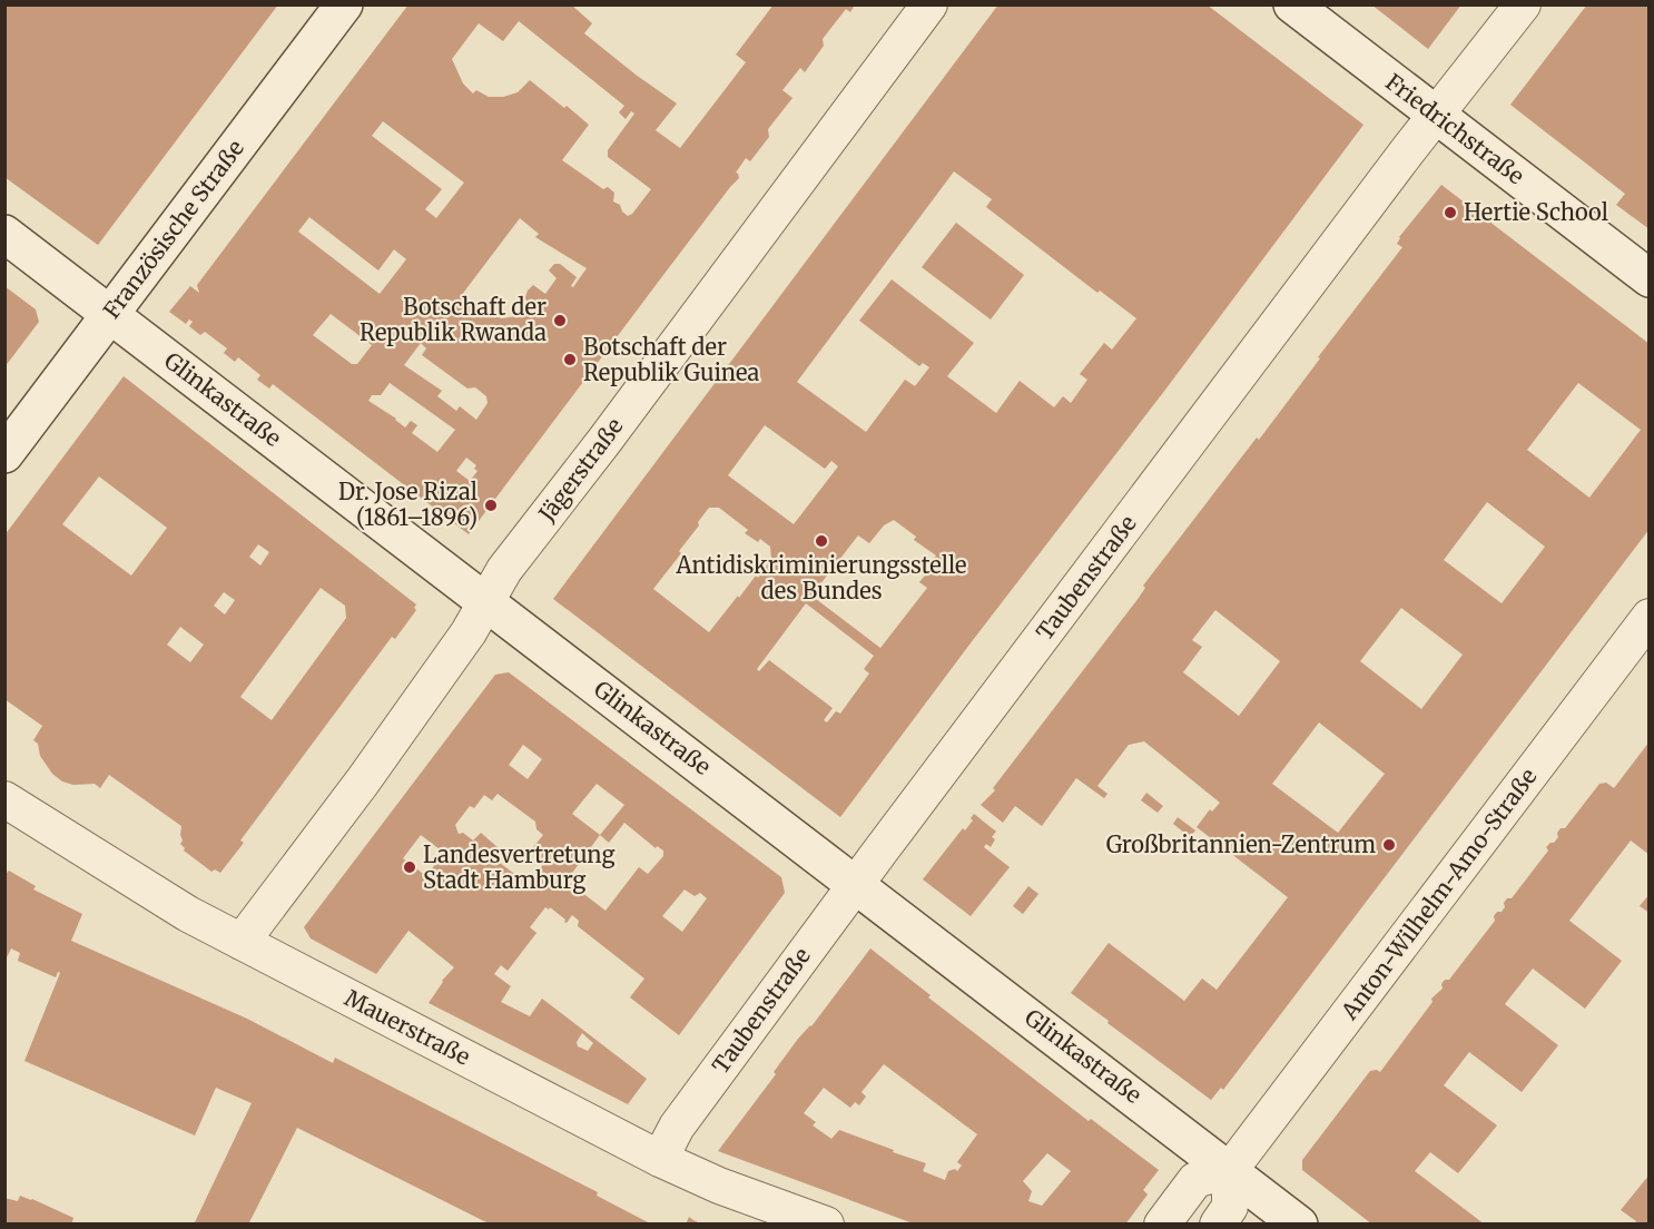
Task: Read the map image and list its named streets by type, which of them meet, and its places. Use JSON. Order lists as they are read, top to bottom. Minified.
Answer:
{"streets":{"street":["Friedrichstraße","Französische Straße","Glinkastraße","Jägerstraße","Taubenstraße","Anton-Wilhelm-Amo-Straße","Mauerstraße"]},"crossings":[["Friedrichstraße","Taubenstraße"],["Französische Straße","Glinkastraße"],["Glinkastraße","Jägerstraße"],["Glinkastraße","Taubenstraße"],["Glinkastraße","Anton-Wilhelm-Amo-Straße"],["Jägerstraße","Mauerstraße"],["Taubenstraße","Mauerstraße"]],"places":["Hertie School","Botschaft der Republik Rwanda","Botschaft der Republik Guinea","Dr. Jose Rizal (1861–1896)","Antidiskriminierungsstelle des Bundes","Großbritannien-Zentrum","Landesvertretung Stadt Hamburg"]}
